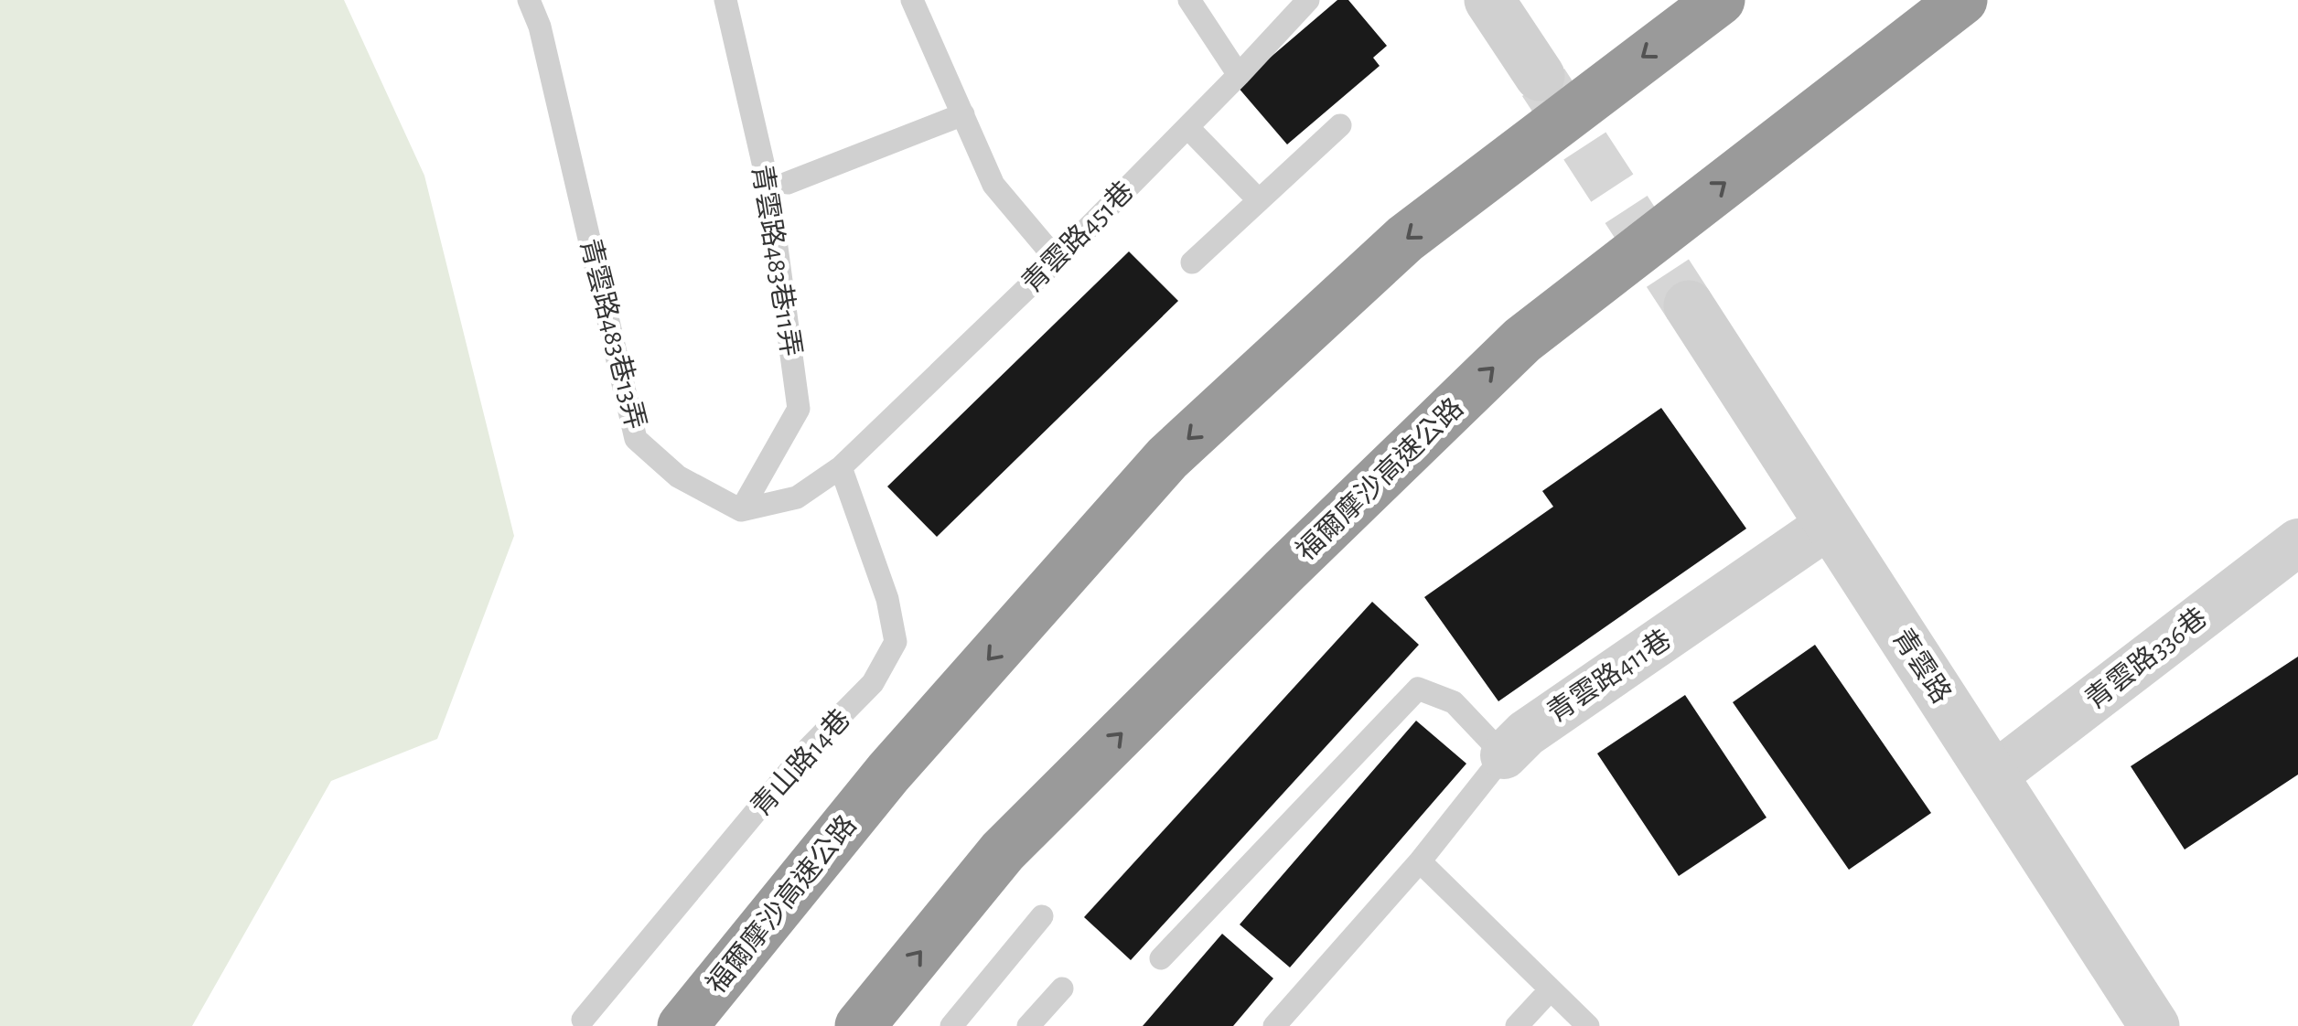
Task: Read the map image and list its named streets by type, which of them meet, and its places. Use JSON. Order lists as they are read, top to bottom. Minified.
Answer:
{"streets":{"highway":["福爾摩沙高速公路"],"street":["青雲路336巷","青雲路","青雲路411巷"],"lane":["青雲路451巷","青雲路483巷11弄","青雲路483巷13弄","青山路14巷"]},"crossings":[["青雲路451巷","青山路14巷"],["青雲路483巷11弄","青雲路483巷13弄"],["青雲路336巷","青雲路"],["青雲路","青雲路411巷"]]}
